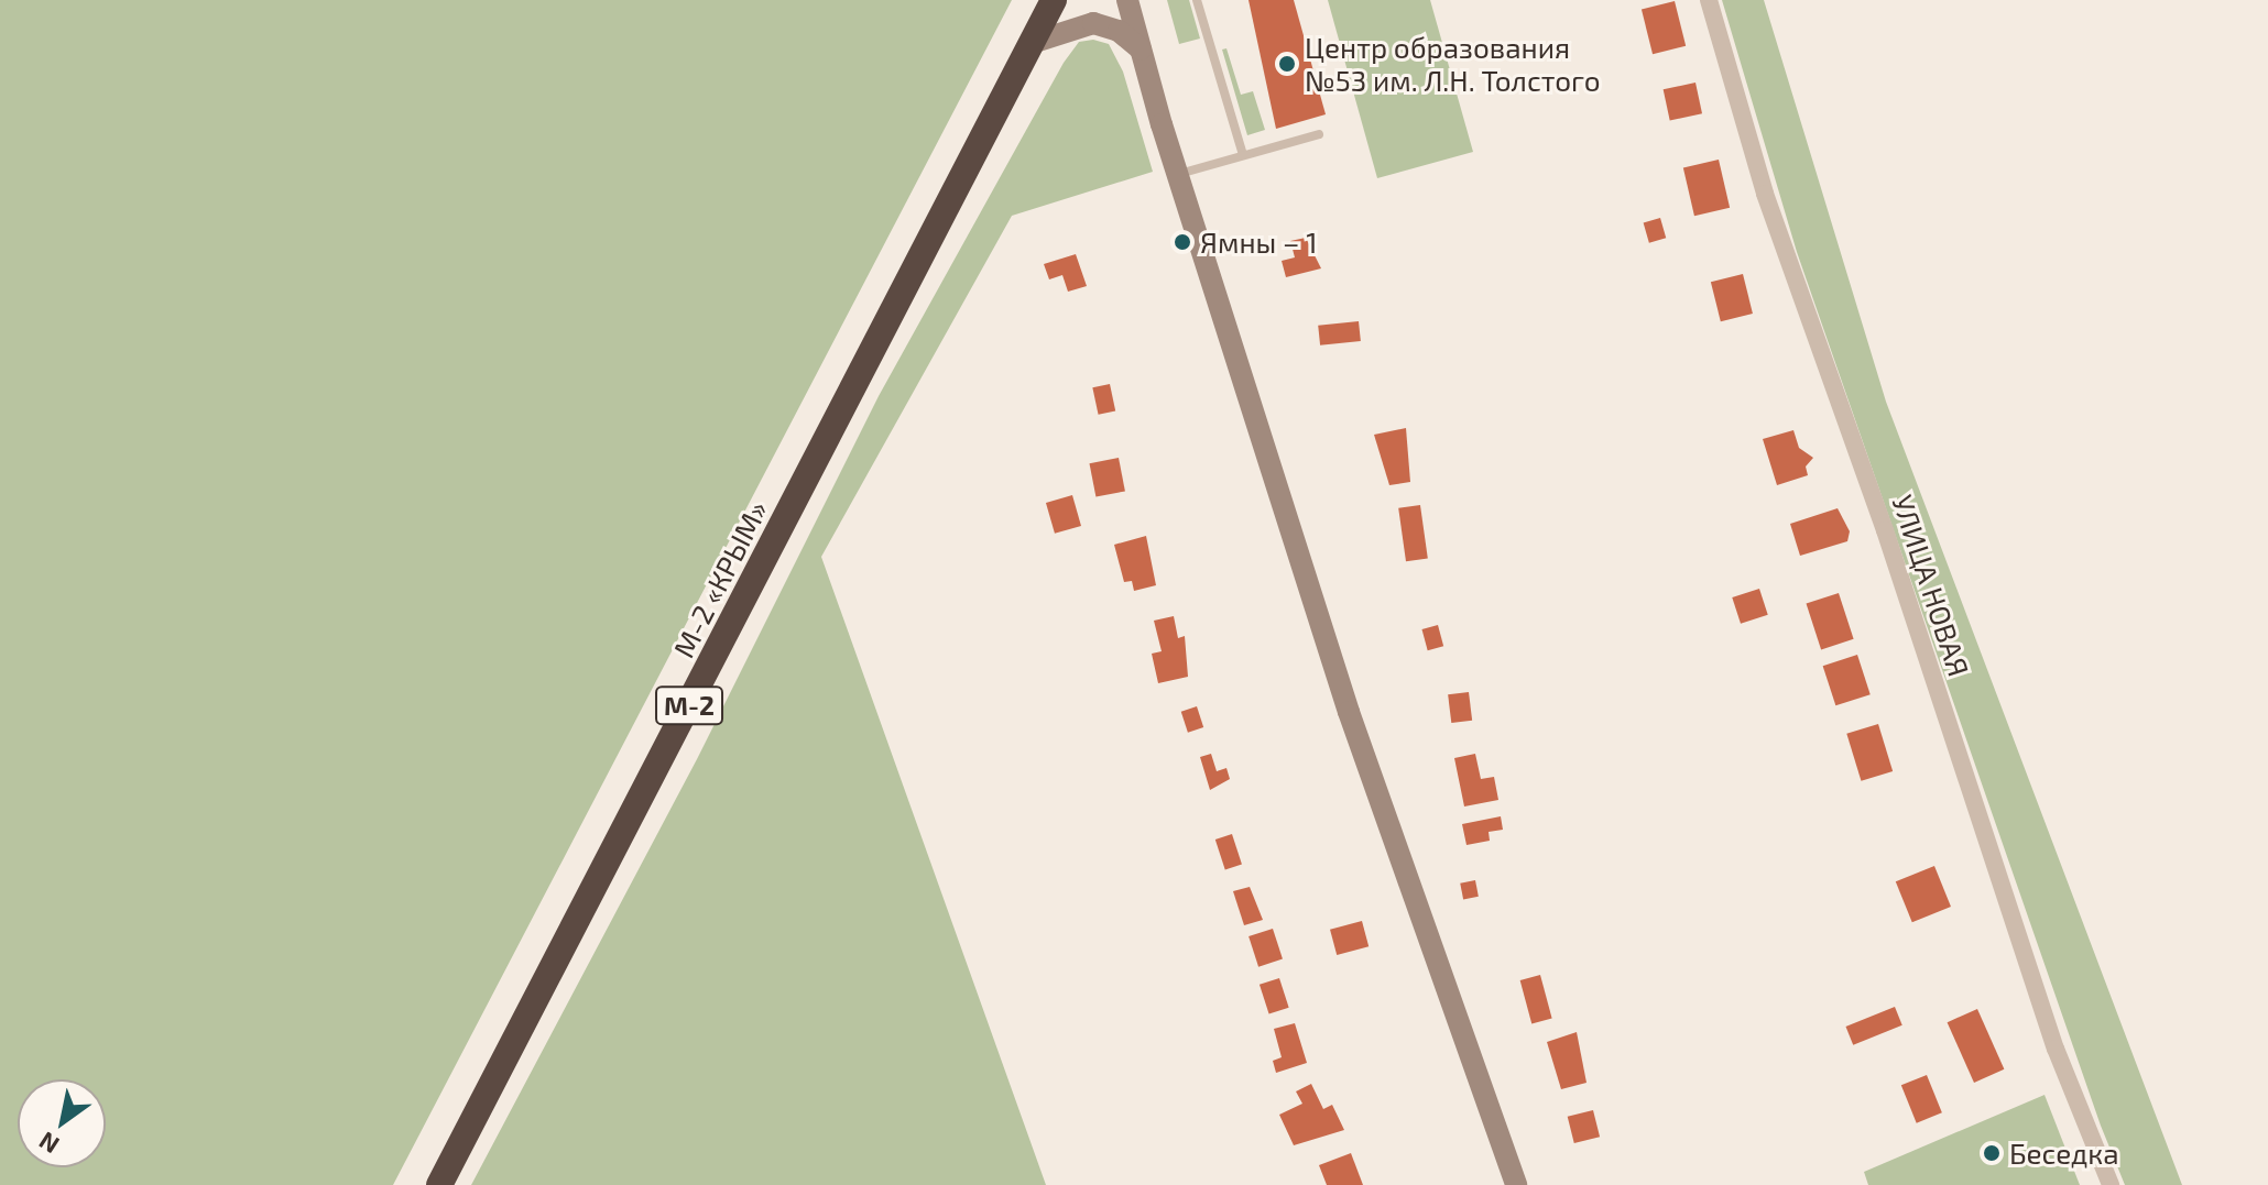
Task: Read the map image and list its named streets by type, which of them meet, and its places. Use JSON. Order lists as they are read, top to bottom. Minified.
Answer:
{"streets":{"highway":["М-2 «КРЫМ»","М-2"],"street":["УЛИЦА НОВАЯ"]},"places":["Центр образования №53 им. Л.Н. Толстого","Ямны – 1","Беседка"],"north":"bottom left"}
